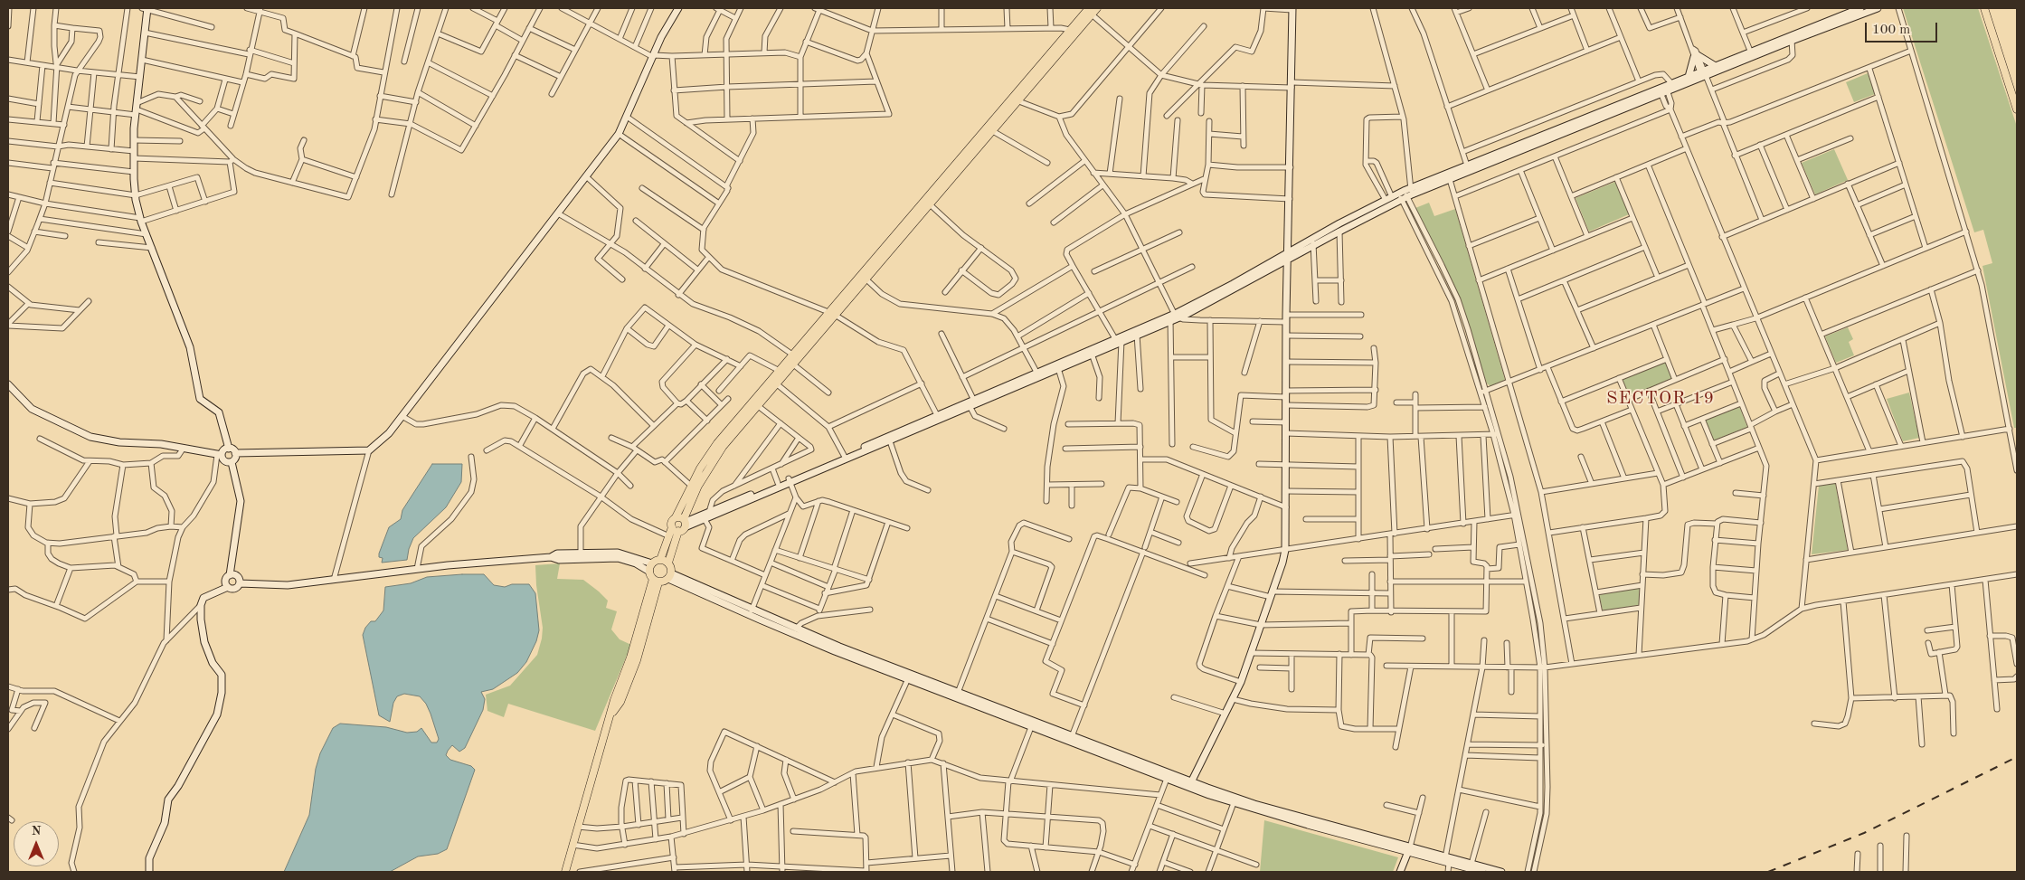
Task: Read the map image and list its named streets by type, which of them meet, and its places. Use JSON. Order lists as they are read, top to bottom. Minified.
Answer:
{"districts":["SECTOR 19"],"scale_bar":"100 m","north":"top"}
